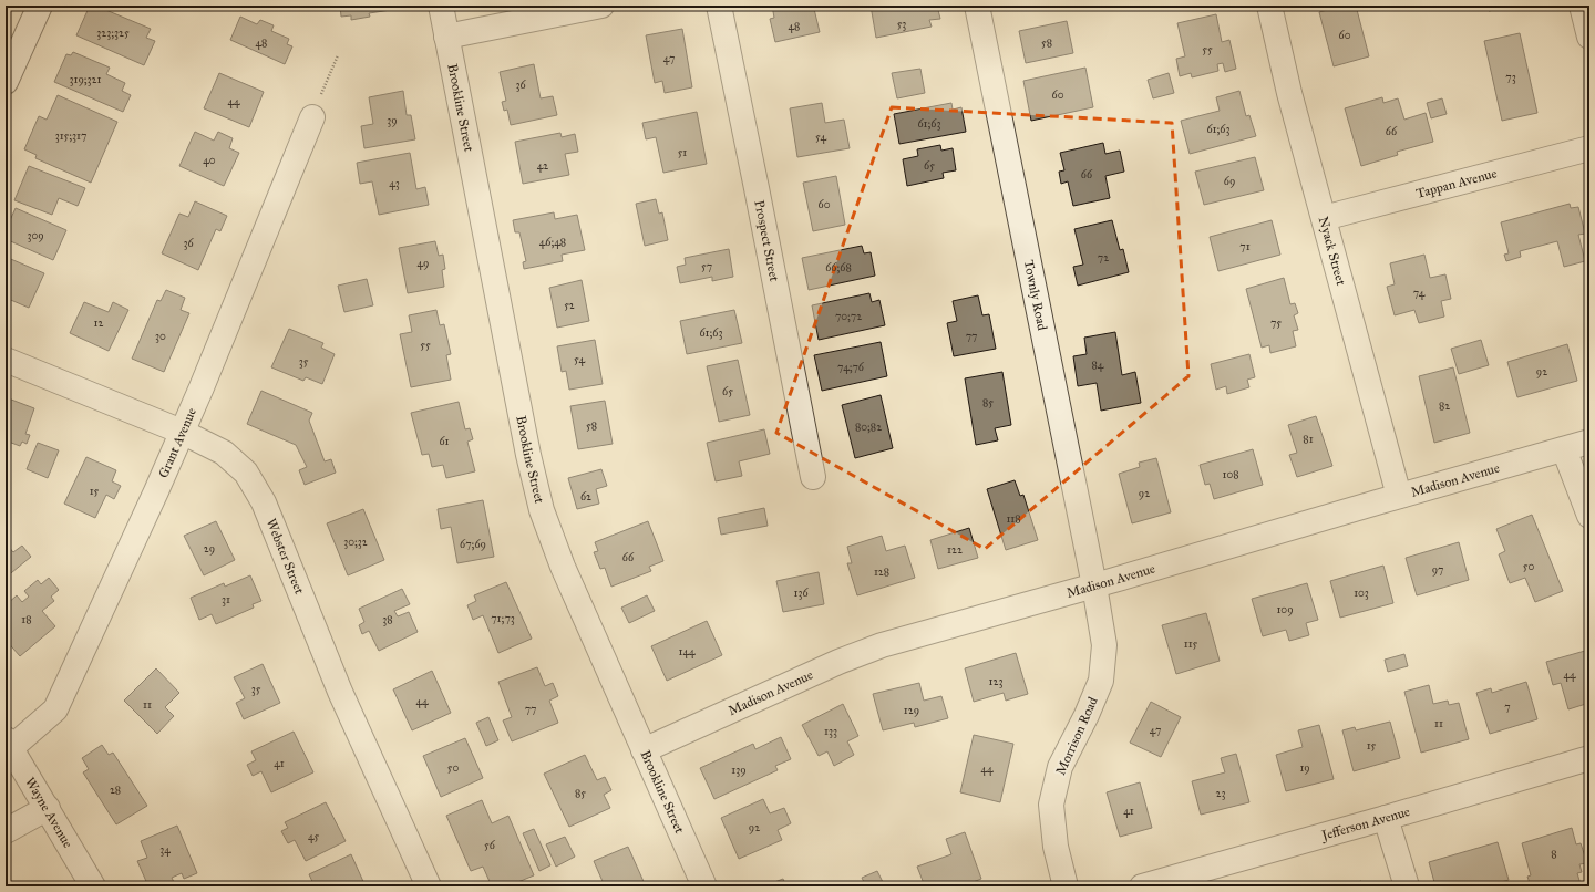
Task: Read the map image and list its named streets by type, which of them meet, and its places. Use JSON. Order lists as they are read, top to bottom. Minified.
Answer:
{"streets":{"street":["Brookline Street","Tappan Avenue","Prospect Street","Nyack Street","Townly Road","Grant Avenue","Madison Avenue","Webster Street","Morrison Road","Wayne Avenue","Jefferson Avenue"]},"crossings":[["Brookline Street","Madison Avenue"],["Tappan Avenue","Nyack Street"],["Nyack Street","Madison Avenue"],["Townly Road","Madison Avenue"],["Townly Road","Morrison Road"],["Grant Avenue","Webster Street"],["Grant Avenue","Wayne Avenue"],["Madison Avenue","Morrison Road"]],"house_numbers":["53","48","323;325","60","48","58","55","47","73","319;321","36","60","44","39","61;63","61;63","66","315;317","54","51","40","42","65","66","69","43","60","309","46;48","36","71","72","49","57","66;68","74","52","70;72","12","75","61;63","30","77","55","54","35","84","74;76","92","65","85","82","58","80;82","81","61","108","15","92","62","118","30;32","67;69","29","122","66","50","97","128","136","103","31","109","71;73","18","38","115","144","44","123","35","44","11","7","77","129","11","47","133","15","41","50","19","44","139","28","85","23","41","92","45","56","34","8"]}
